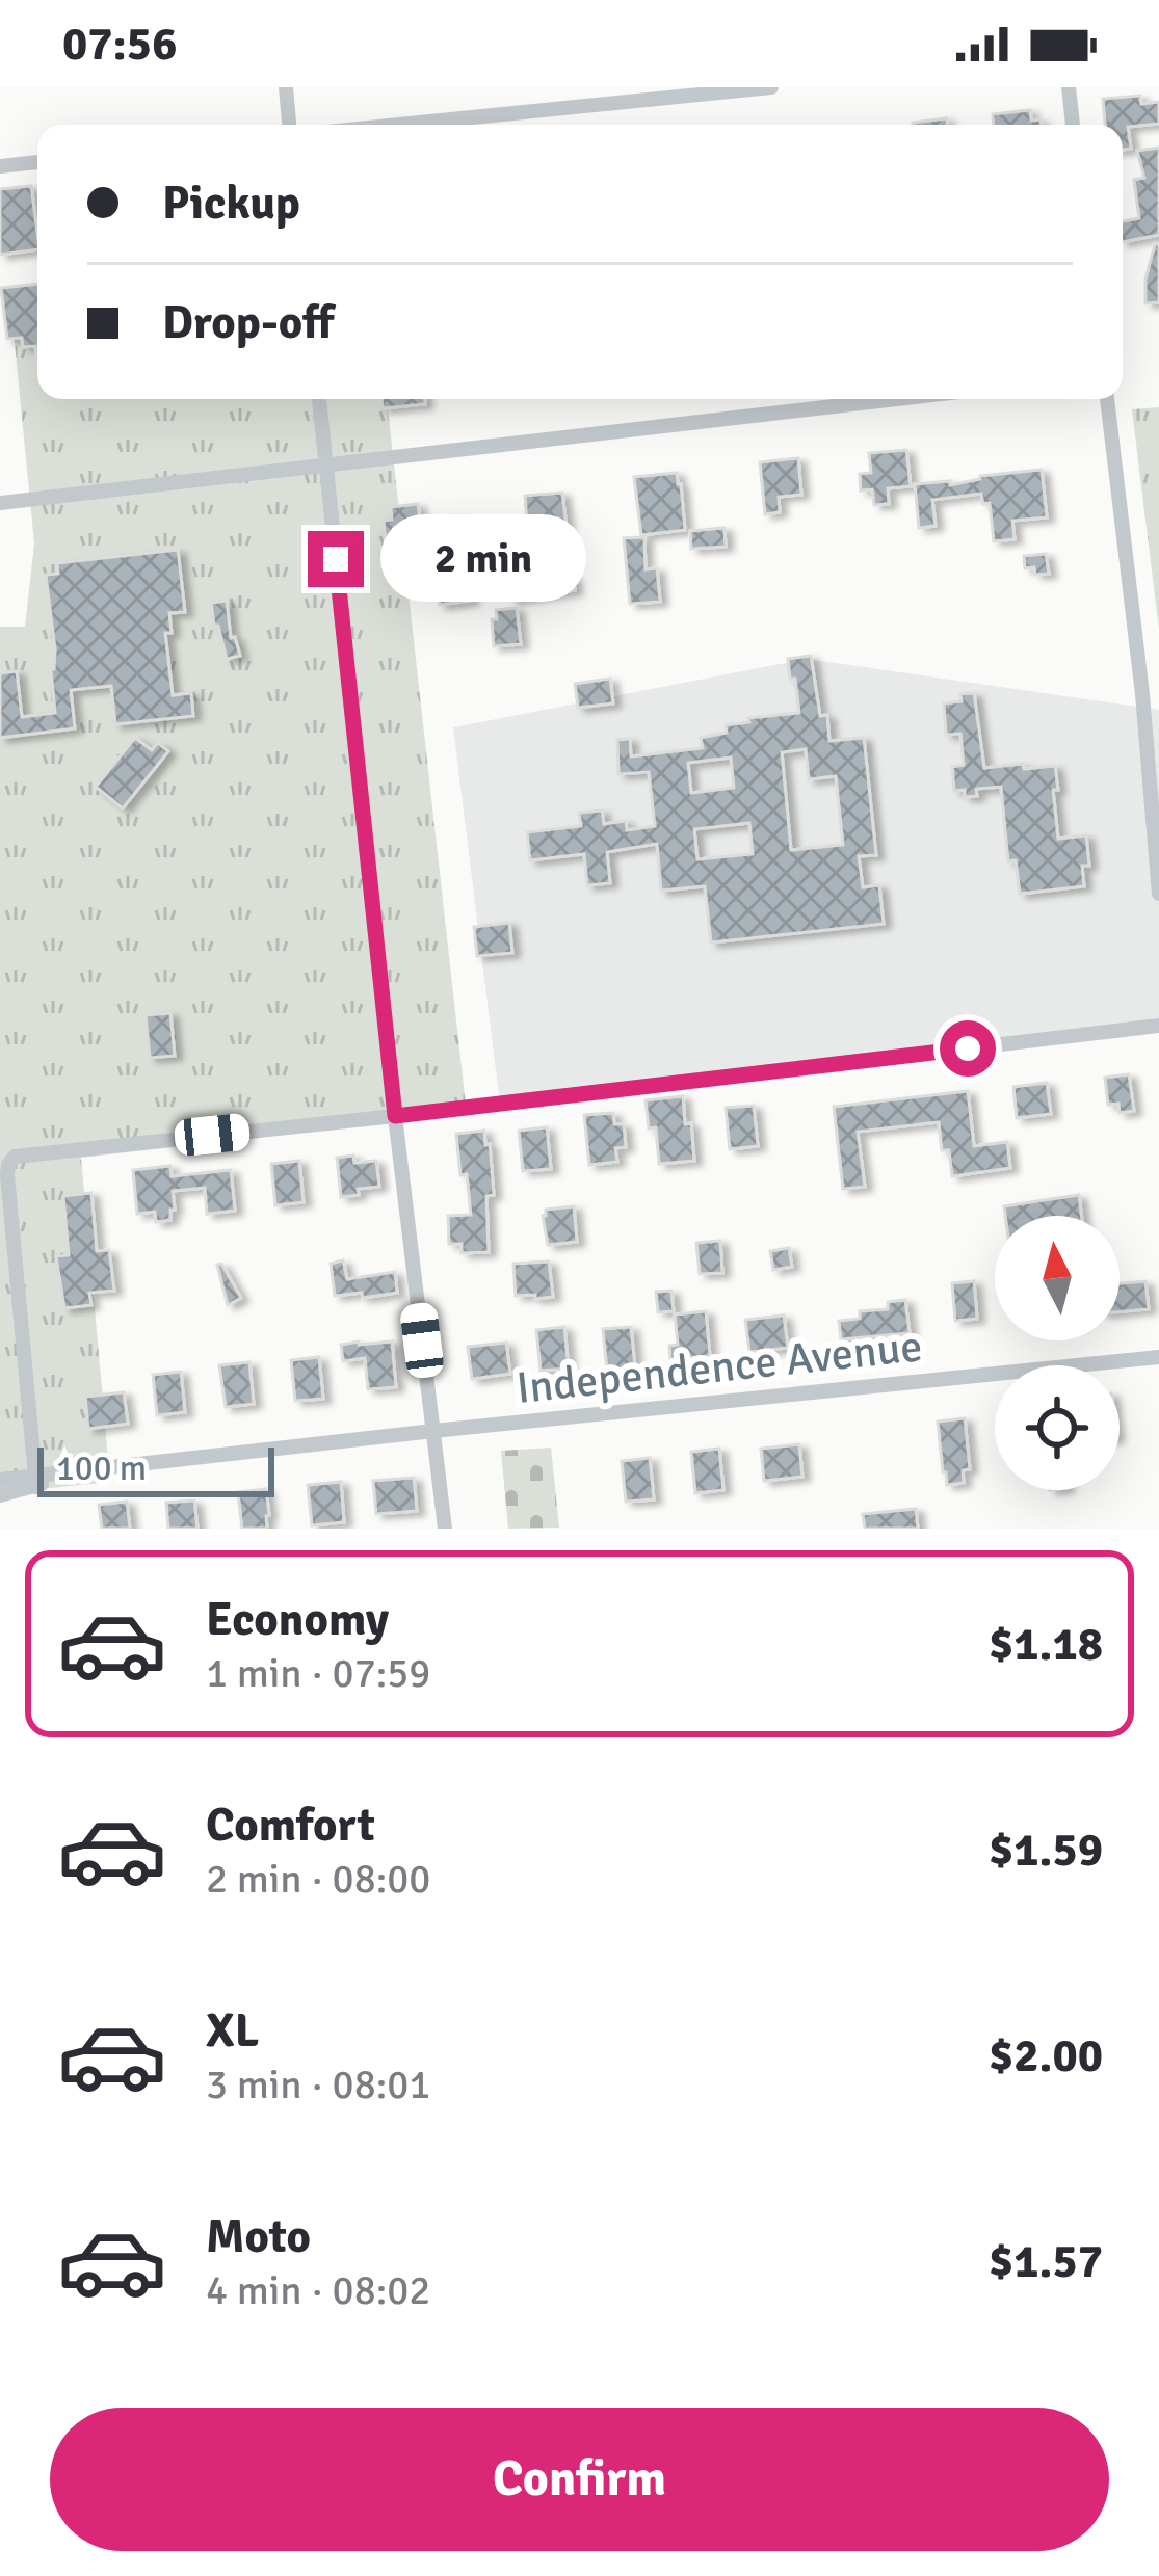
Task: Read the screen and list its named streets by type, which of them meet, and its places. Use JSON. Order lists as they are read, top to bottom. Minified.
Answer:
{"streets":{"street":["Independence Avenue"]},"scale_bar":"100 m","north":"top","page":{"status":"07:56","banner":["Pickup","Drop-off"],"bubble":"2 min","scale":"100 m","list":[{"name":"Economy","note":"1 min · 07:59","value":"$1.18"},{"name":"Comfort","note":"2 min · 08:00","value":"$1.59"},{"name":"XL","note":"3 min · 08:01","value":"$2.00"},{"name":"Moto","note":"4 min · 08:02","value":"$1.57"}],"buttons":"Confirm"}}
